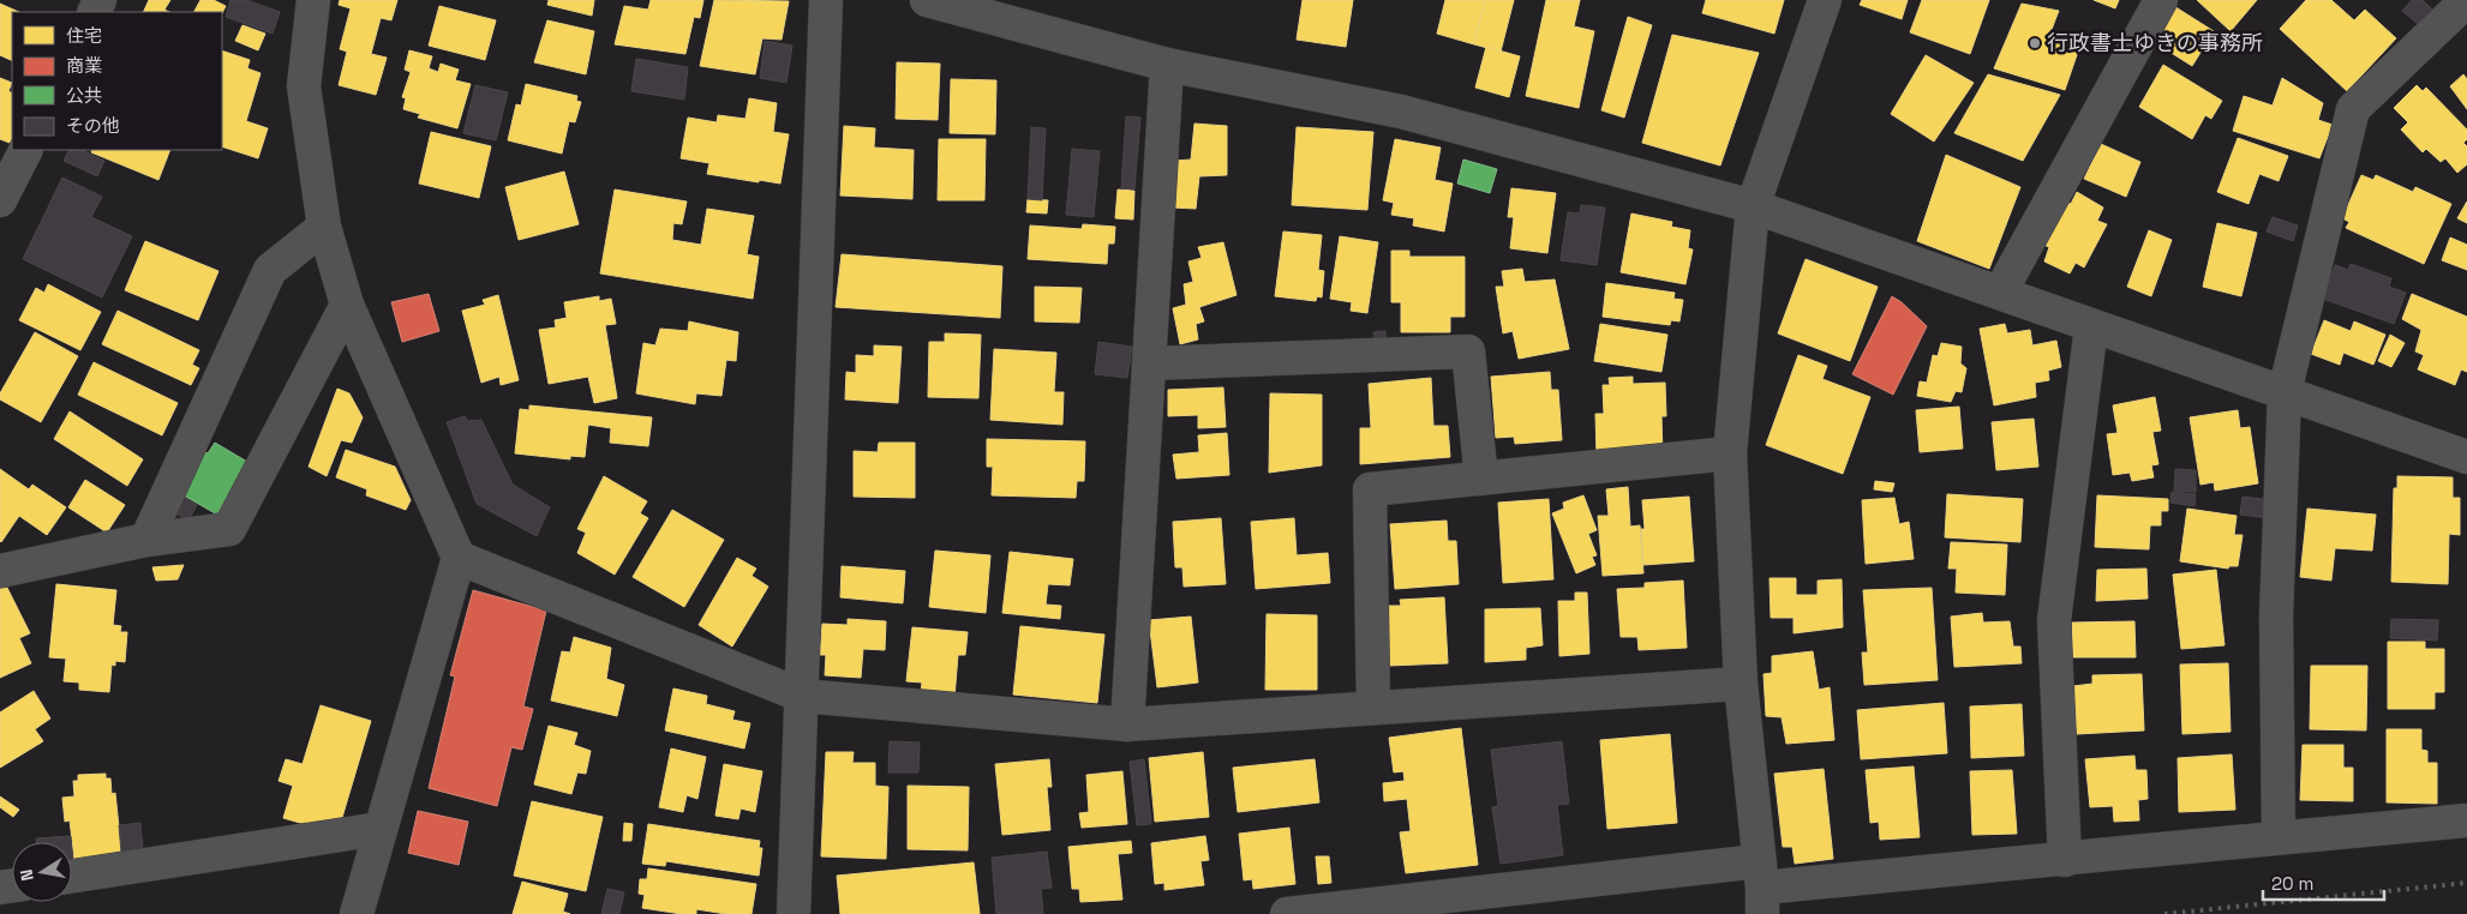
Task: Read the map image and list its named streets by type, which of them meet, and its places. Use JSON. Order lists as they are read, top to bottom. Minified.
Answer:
{"places":["行政書士ゆきの事務所"],"legend":["住宅","商業","公共","その他"],"scale_bar":"20 m","north":"left"}
